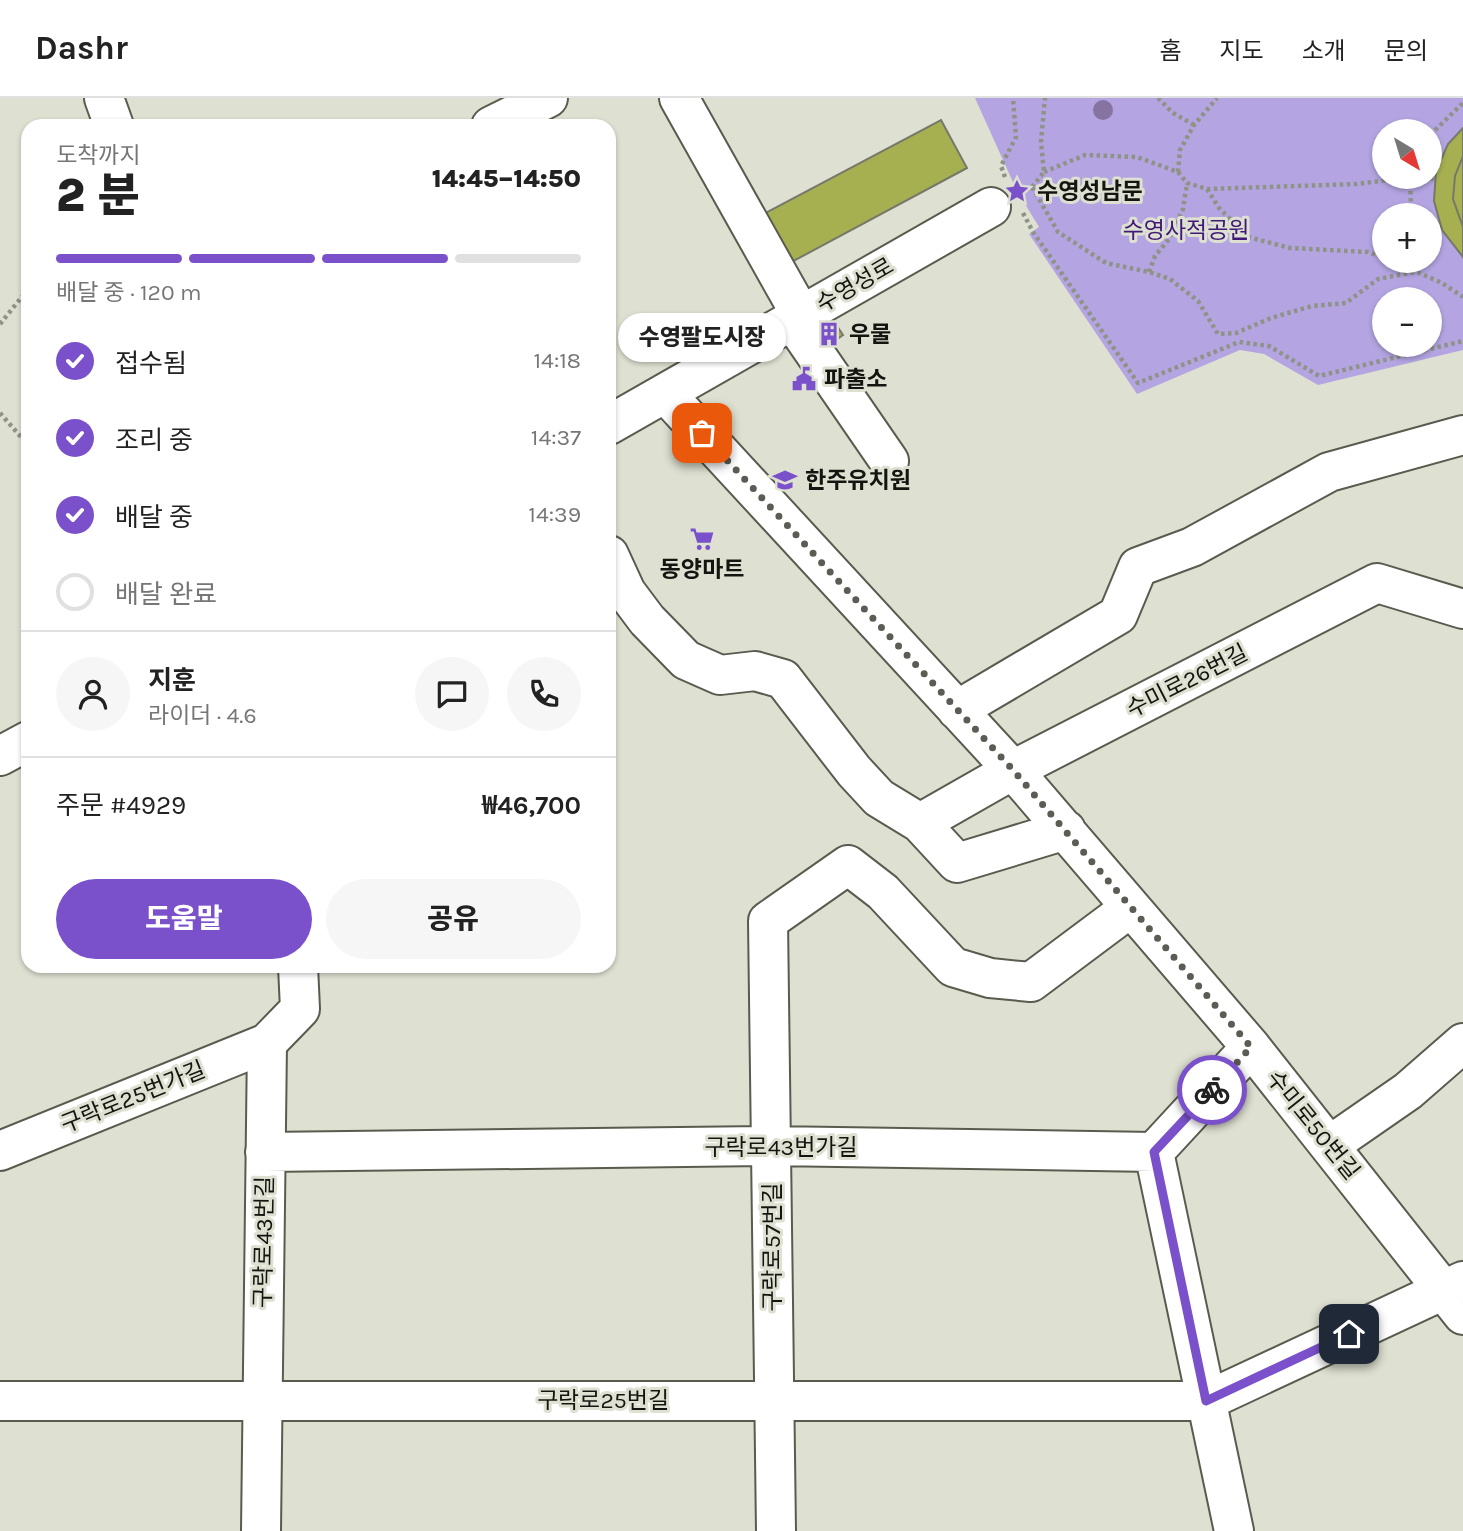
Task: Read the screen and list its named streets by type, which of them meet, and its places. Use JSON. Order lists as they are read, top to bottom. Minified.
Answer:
{"streets":{"street":["수영성로","수미로26번길","구락로25번가길","수미로50번길","구락로43번가길","구락로43번길","구락로57번길","구락로25번길"]},"crossings":[["수영성로","수미로50번길"],["수미로26번길","수미로50번길"],["구락로25번가길","구락로43번길"],["수미로50번길","구락로57번길"],["구락로43번가길","구락로43번길"],["구락로43번가길","구락로57번길"],["구락로43번길","구락로25번길"],["구락로57번길","구락로25번길"]],"parks":["수영사적공원"],"places":{"place":["수영성남문"],"building":["우물"],"public building":["파출소"],"other":["수영팔도시장"],"school or university":["한주유치원"],"supermarket":["동양마트"]},"north":"bottom right","page":{"header":"Dashr","nav":["홈","지도","소개","문의"],"map_buttons":["+","−"],"heading":["2 분","도착까지","14:45–14:50"],"panel":["지훈","라이더 · 4.6","주문 #4929","₩46,700"],"bar":"배달 중 · 120 m","bubble":"수영팔도시장","list":[["접수됨","14:18"],["조리 중","14:37"],["배달 중","14:39"],"배달 완료"],"buttons":["도움말","공유"]}}
